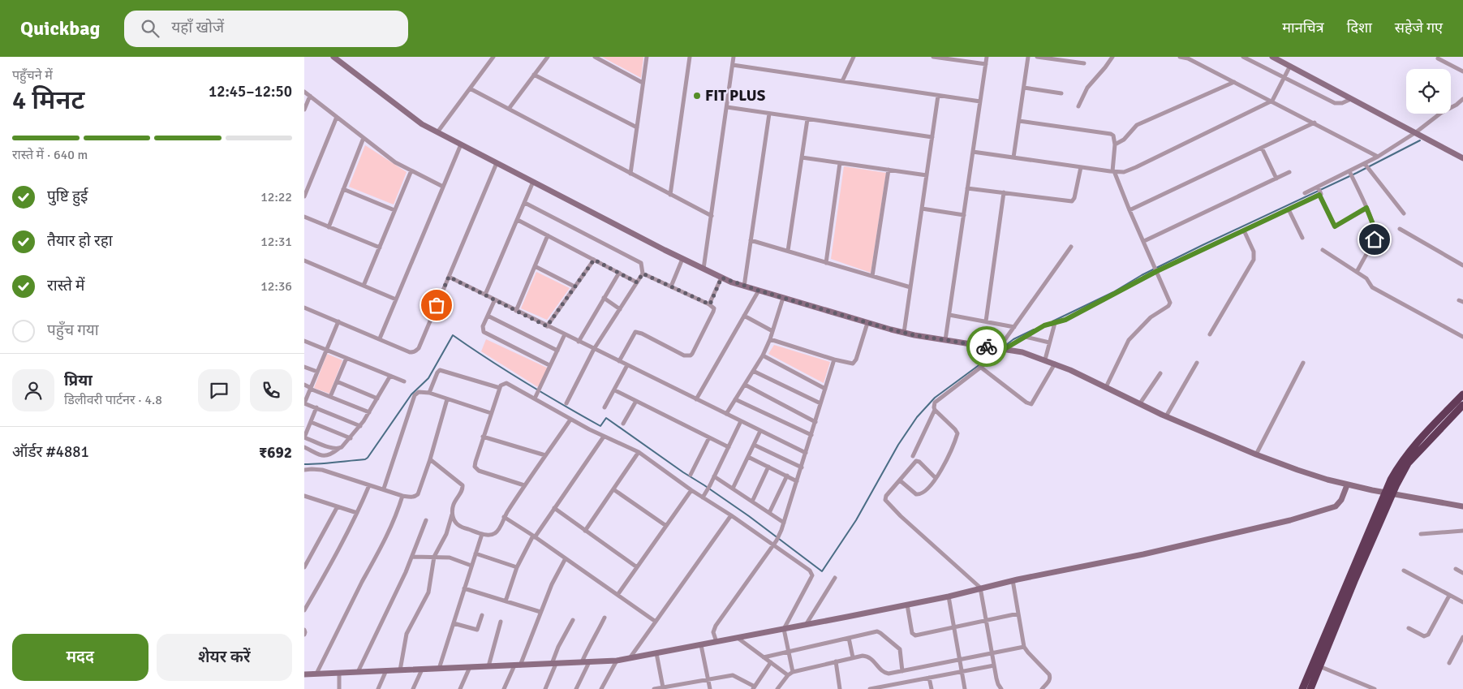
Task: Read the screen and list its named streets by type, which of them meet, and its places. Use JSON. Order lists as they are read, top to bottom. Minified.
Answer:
{"places":["FIT PLUS"],"page":{"header":"Quickbag","search":"यहाँ खोजें","nav":["मानचित्र","दिशा","सहेजे गए"],"heading":["4 मिनट","पहुँचने में","12:45–12:50"],"panel":["प्रिया","डिलीवरी पार्टनर · 4.8","ऑर्डर #4881","₹692"],"bar":"रास्ते में · 640 m","list":[["पुष्टि हुई","12:22"],["तैयार हो रहा","12:31"],["रास्ते में","12:36"],"पहुँच गया"],"buttons":["मदद","शेयर करें"]}}
